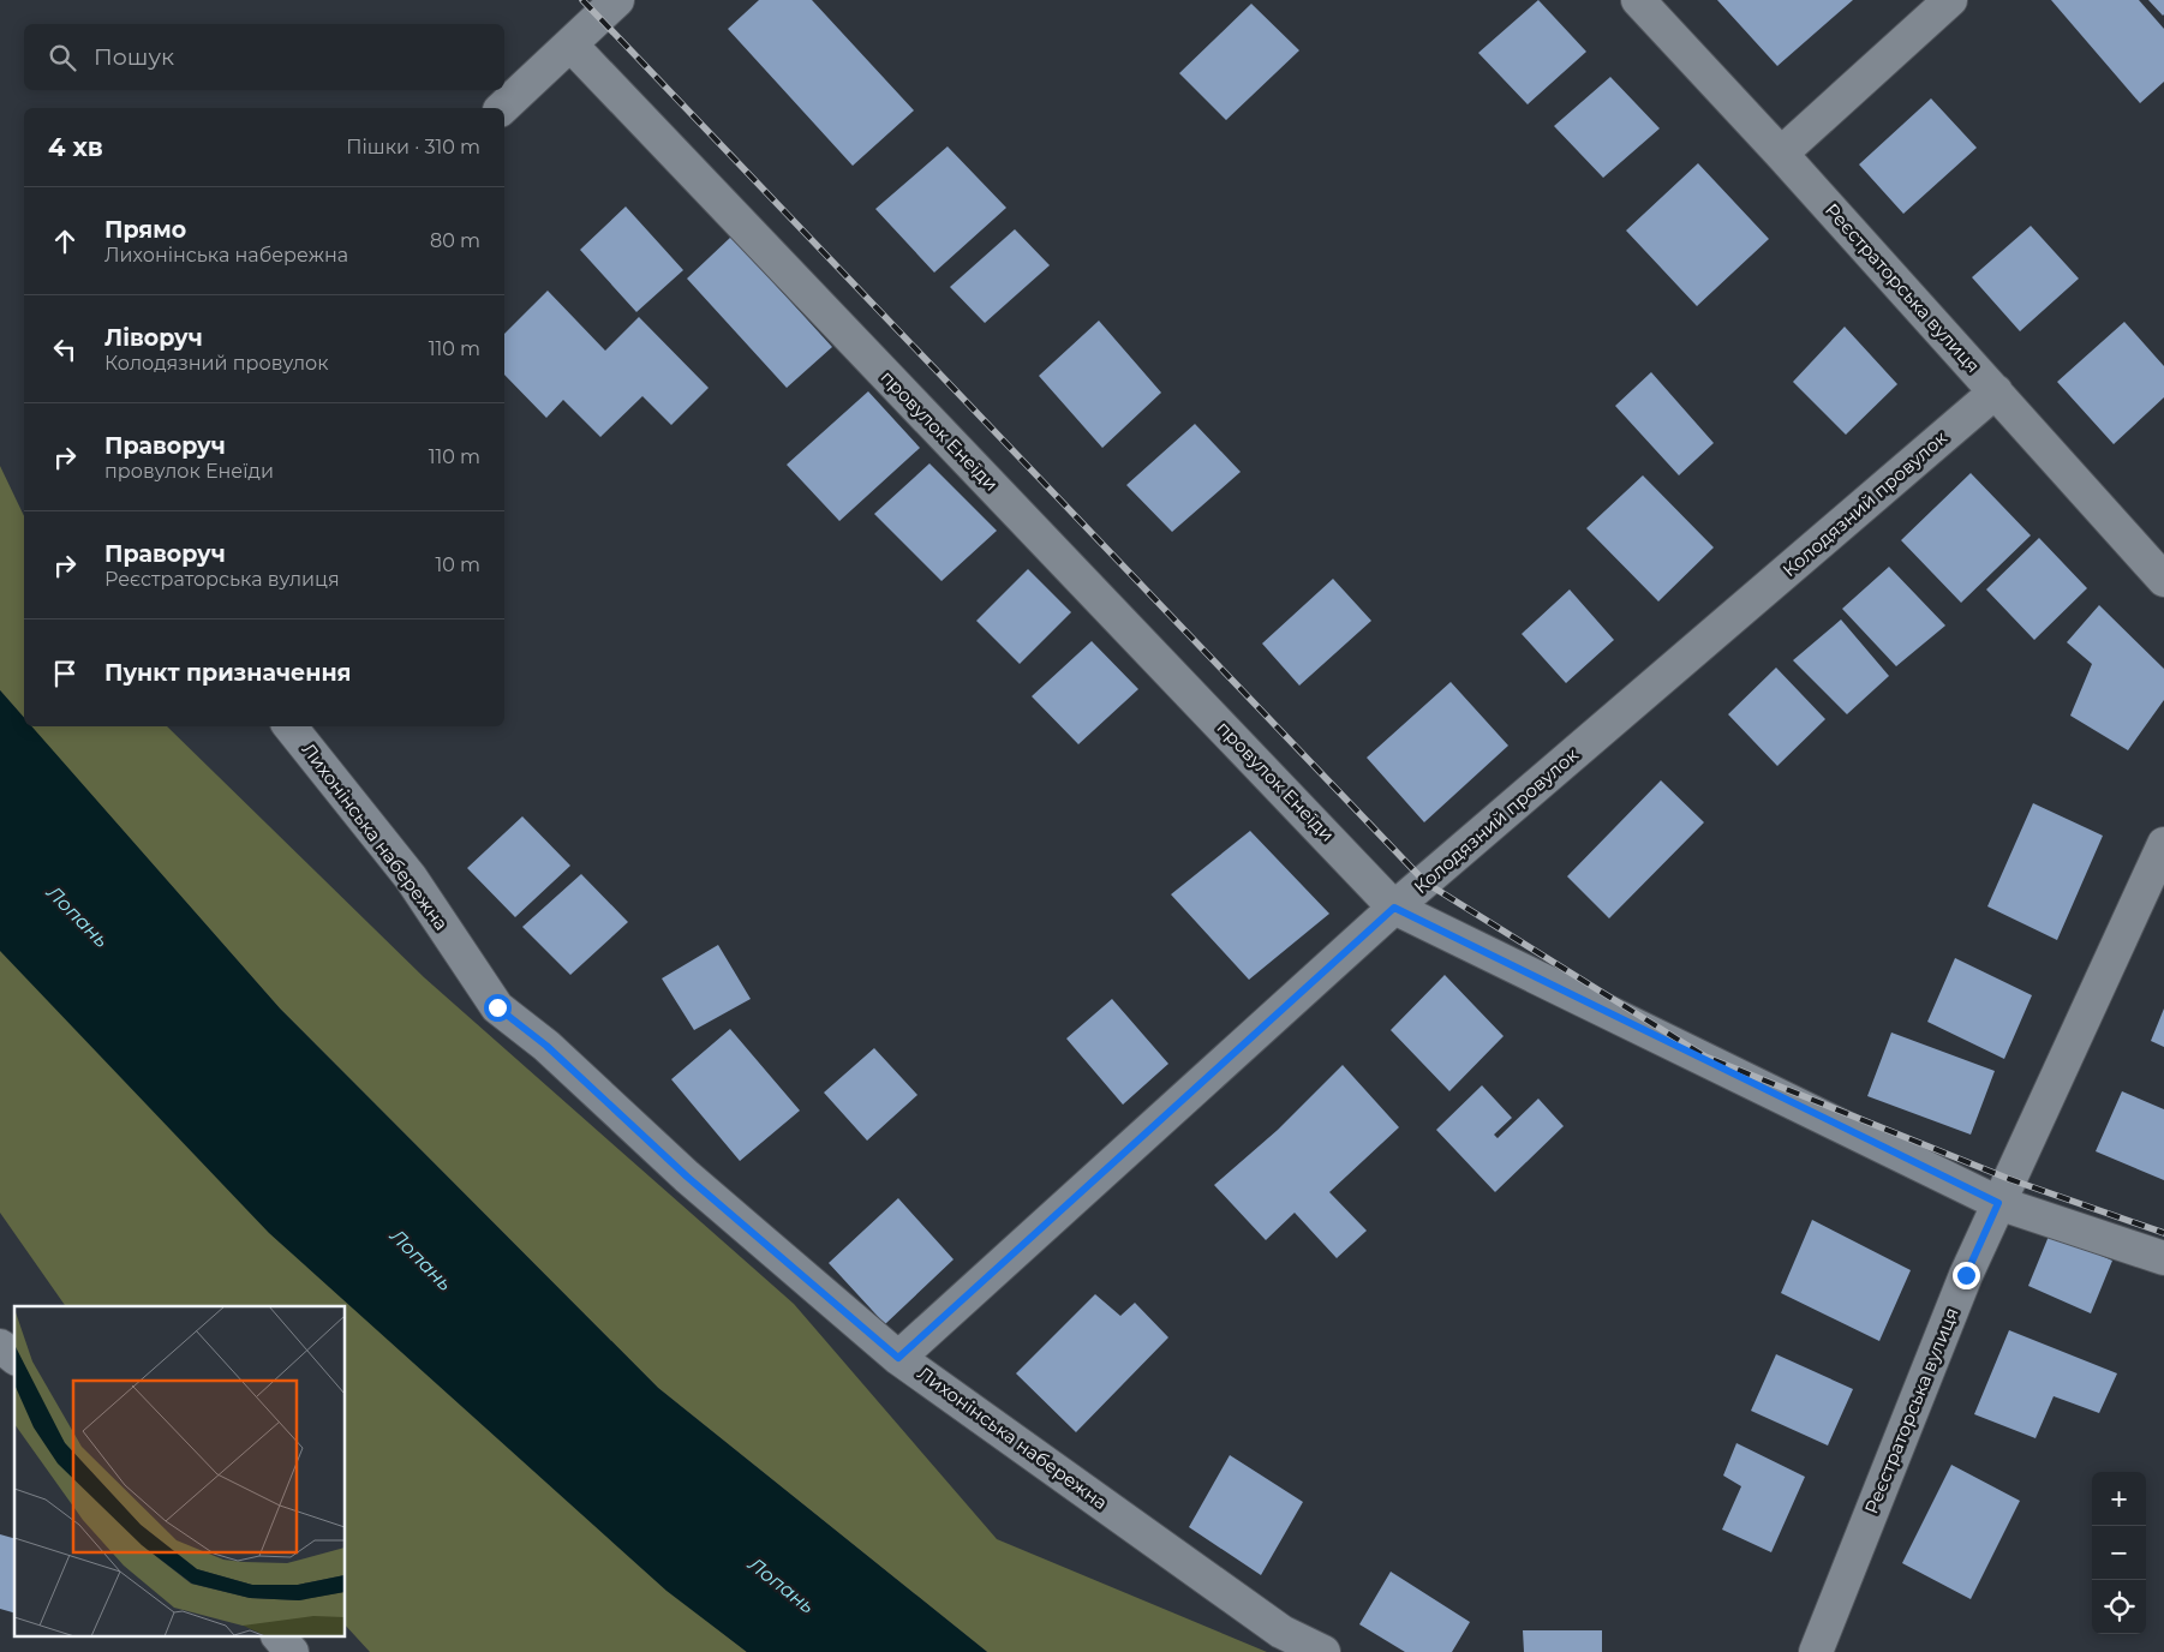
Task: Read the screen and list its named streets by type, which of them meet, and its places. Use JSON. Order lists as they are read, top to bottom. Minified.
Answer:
{"streets":{"street":["Реєстраторська вулиця","провулок Енеїди","Колодязний провулок","Лихонінська набережна"]},"crossings":[["Реєстраторська вулиця","провулок Енеїди"],["Реєстраторська вулиця","Колодязний провулок"],["провулок Енеїди","Колодязний провулок"],["Колодязний провулок","Лихонінська набережна"]],"water":["Лопань"],"page":{"search":"Пошук","heading":["4 хв","Пішки · 310 m"],"list":[["Прямо","Лихонінська набережна","80 m"],["Ліворуч","Колодязний провулок","110 m"],["Праворуч","провулок Енеїди","110 m"],["Праворуч","Реєстраторська вулиця","10 m"],"Пункт призначення"],"map_buttons":["+","−"]}}
